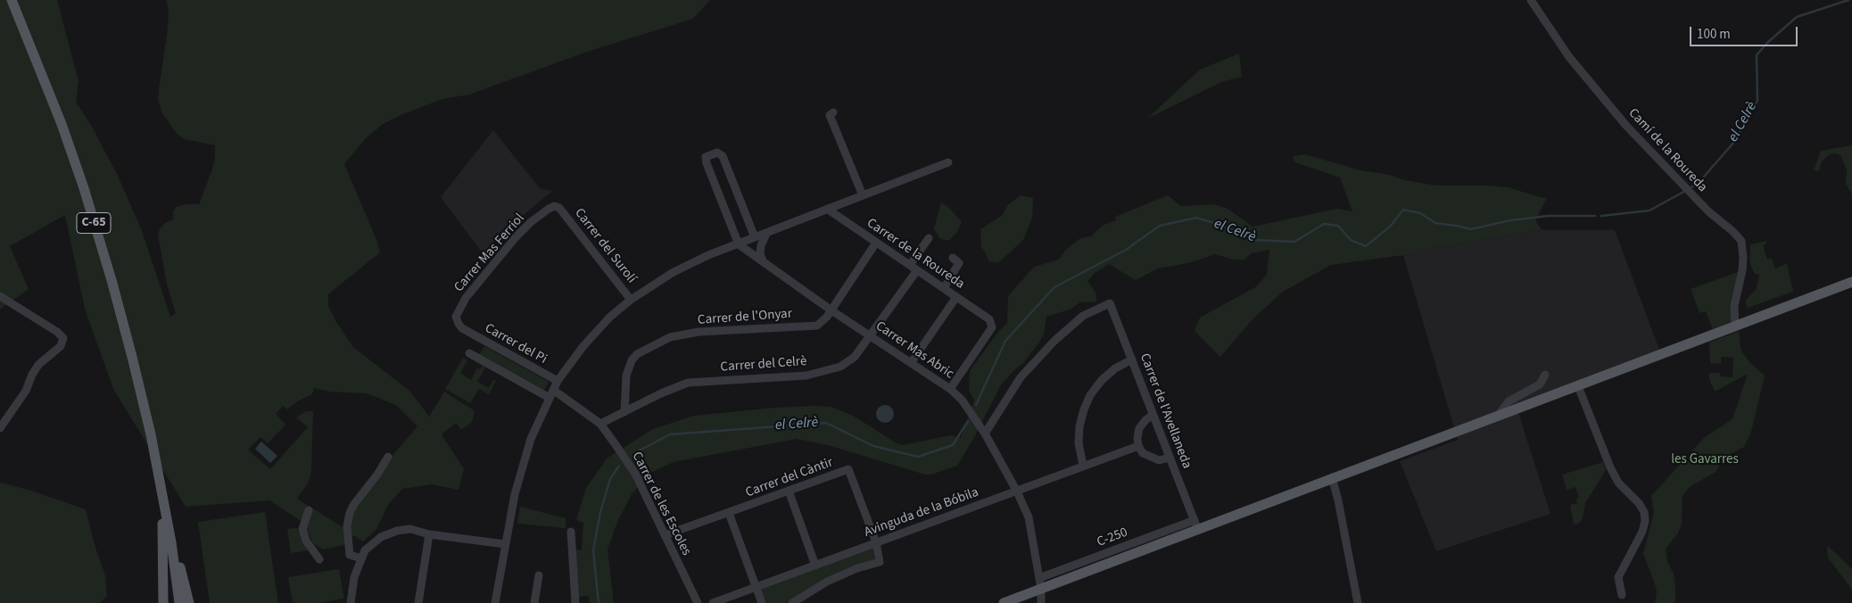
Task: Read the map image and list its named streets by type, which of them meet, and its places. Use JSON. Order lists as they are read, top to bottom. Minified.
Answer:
{"streets":{"main road":["C-65","C-250"],"street":["Camí de la Roureda","Carrer del Surolí","Carrer Mas Ferriol","Carrer de la Roureda","Carrer de l'Onyar","Carrer del Pi","Carrer Mas Abric","Carrer del Celrè","Carrer de l'Avellaneda","Carrer del Càntir","Carrer de les Escoles","Avinguda de la Bóbila"]},"crossings":[["Camí de la Roureda","C-250"],["Carrer del Surolí","Carrer Mas Ferriol"],["Carrer Mas Ferriol","Carrer del Pi"],["Carrer de la Roureda","Carrer de l'Onyar"],["Carrer de la Roureda","Carrer Mas Abric"],["Carrer de la Roureda","Carrer del Celrè"],["Carrer de l'Onyar","Carrer Mas Abric"],["Carrer de l'Onyar","Carrer del Celrè"],["Carrer Mas Abric","Carrer del Celrè"],["Carrer Mas Abric","Carrer de l'Avellaneda"],["Carrer Mas Abric","Avinguda de la Bóbila"],["Carrer Mas Abric","C-250"],["Carrer del Celrè","Carrer de les Escoles"],["Carrer de l'Avellaneda","C-250"],["Carrer del Càntir","Carrer de les Escoles"],["Carrer del Càntir","Avinguda de la Bóbila"]],"water":["el Celrè"],"parks":["les Gavarres"],"scale_bar":"100 m"}
